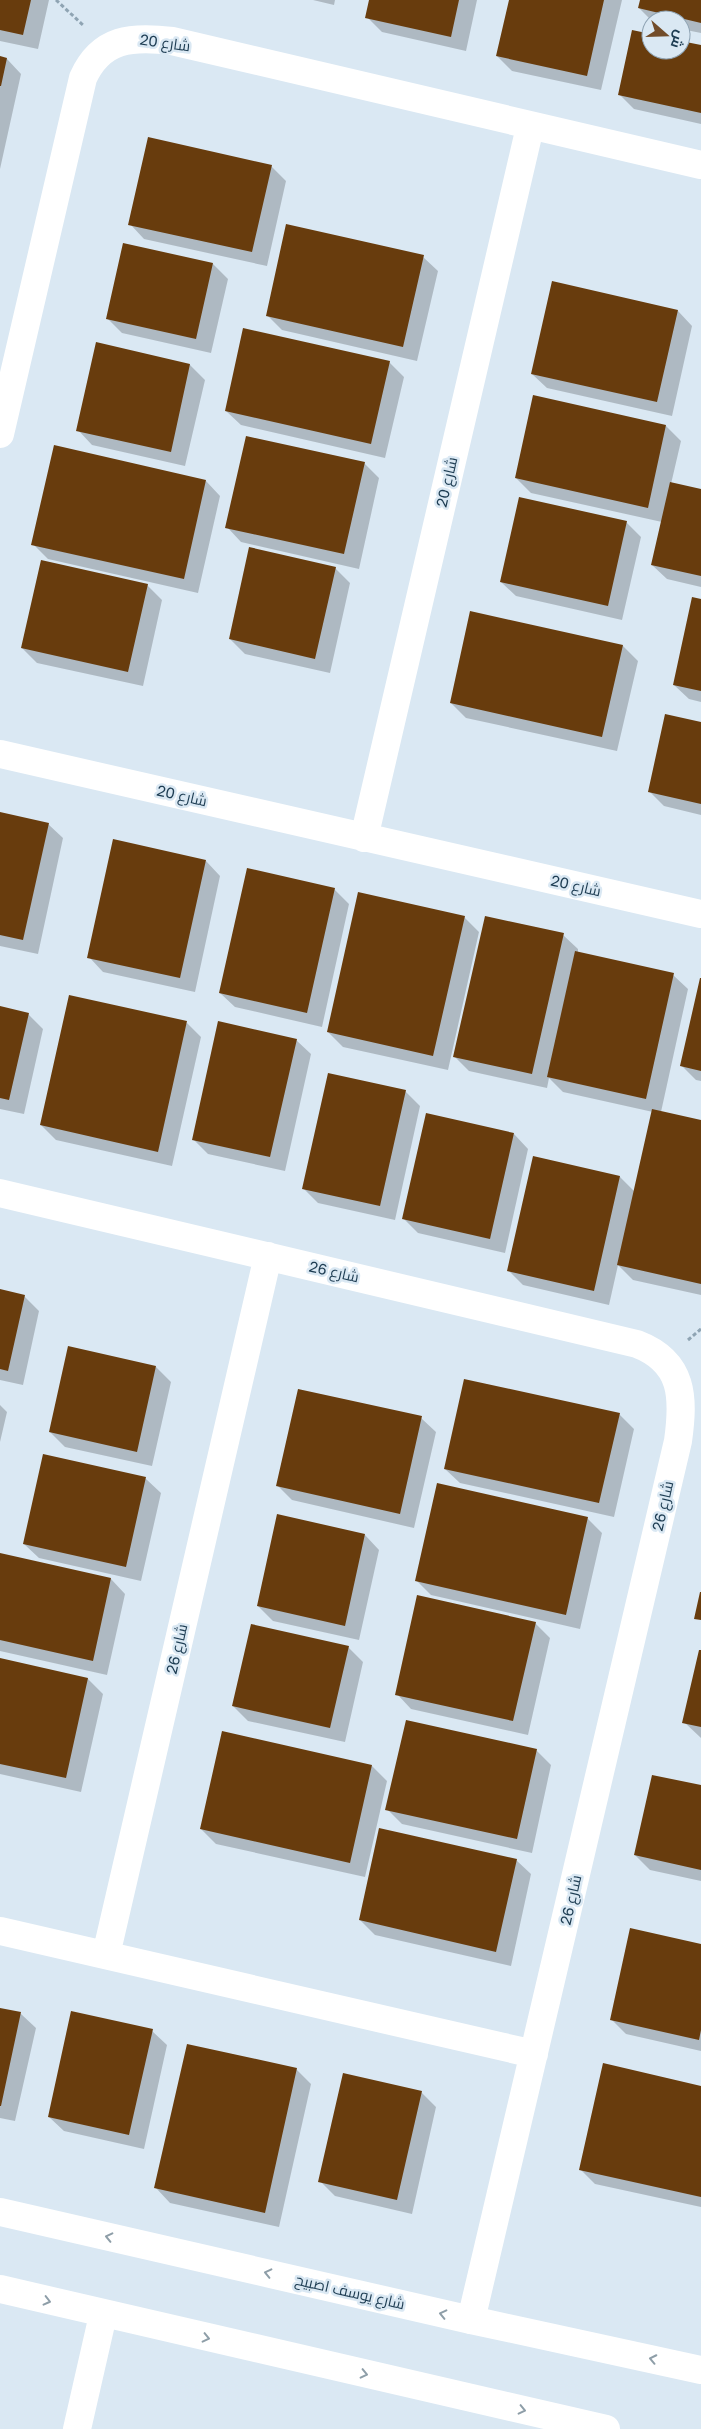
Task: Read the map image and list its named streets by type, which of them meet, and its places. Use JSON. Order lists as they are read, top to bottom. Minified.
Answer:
{"streets":{"street":["شارع 20","شارع 26","شارع يوسف اصبيح"]},"crossings":[["شارع 26","شارع يوسف اصبيح"]],"north":"right"}
